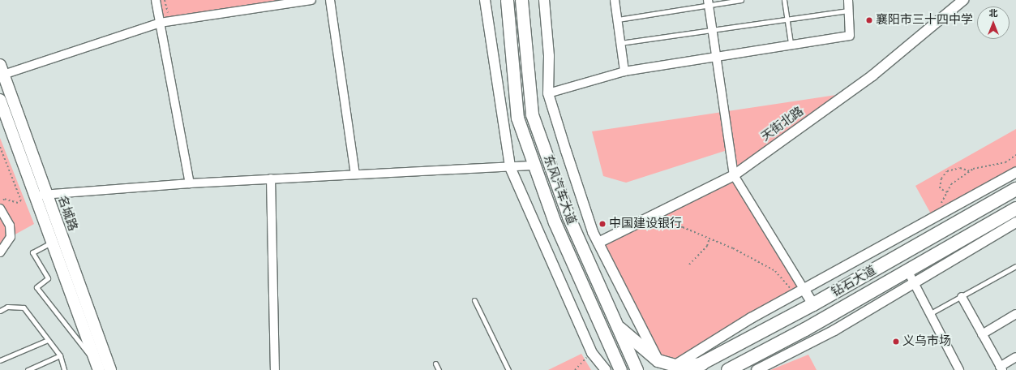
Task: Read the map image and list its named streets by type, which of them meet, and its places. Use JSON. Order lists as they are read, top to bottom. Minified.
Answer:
{"streets":{"highway":["钻石大道"],"main road":["东风汽车大道","名城路"],"street":["天街北路"]},"places":["襄阳市三十四中学","中国建设银行","义乌市场"],"north":"top"}
